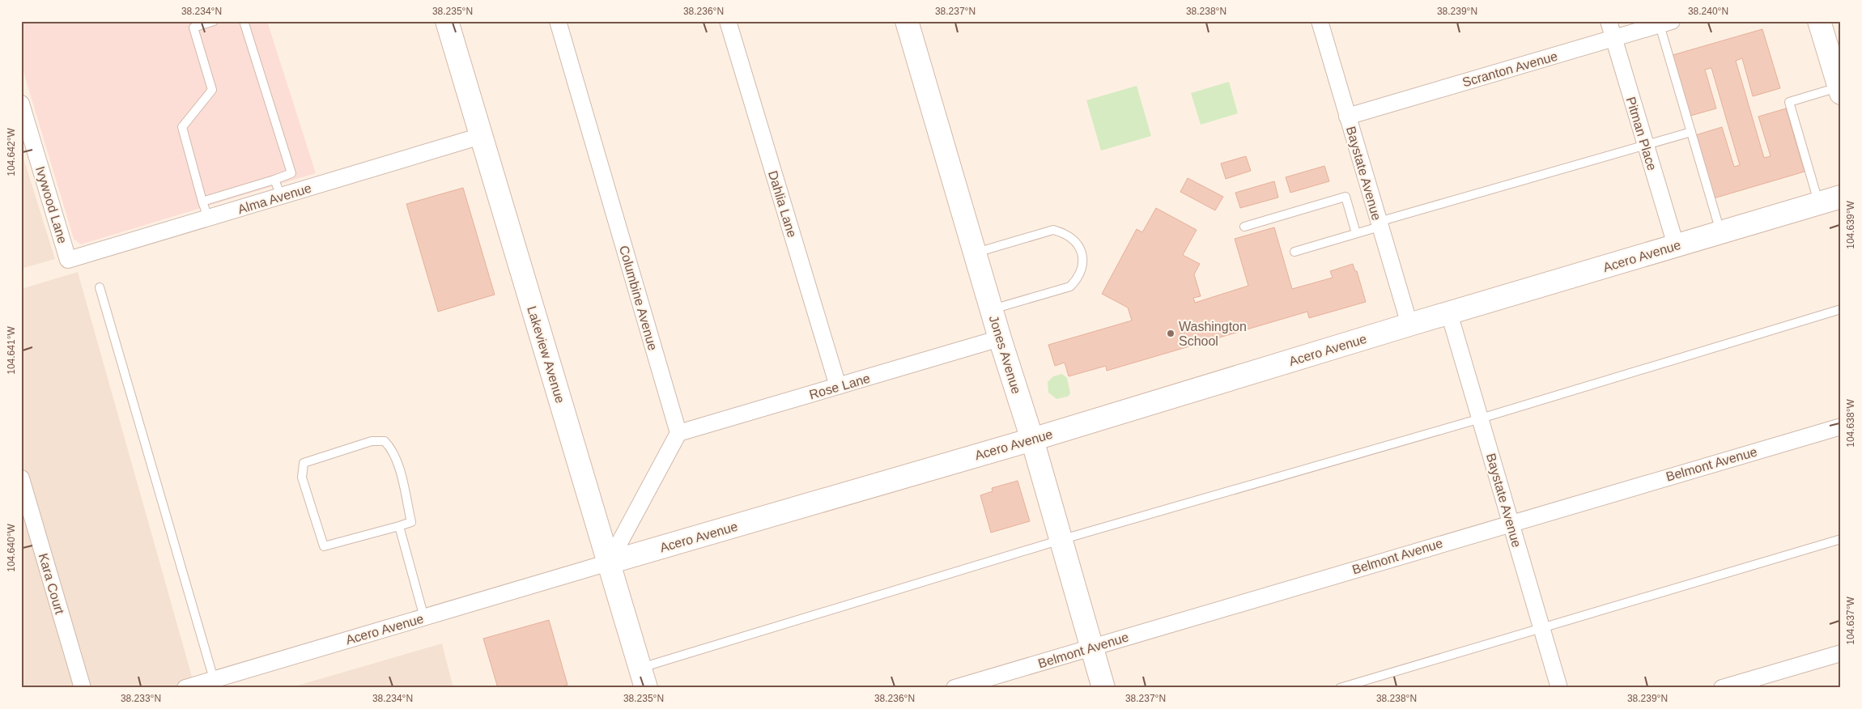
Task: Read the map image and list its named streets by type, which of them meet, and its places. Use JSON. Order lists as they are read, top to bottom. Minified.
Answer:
{"streets":{"street":["Scranton Avenue","Pitman Place","Baystate Avenue","Alma Avenue","Dahlia Lane","Ivywood Lane","Acero Avenue","Columbine Avenue","Lakeview Avenue","Jones Avenue","Rose Lane","Belmont Avenue","Kara Court"]},"crossings":[["Scranton Avenue","Pitman Place"],["Scranton Avenue","Baystate Avenue"],["Pitman Place","Acero Avenue"],["Baystate Avenue","Acero Avenue"],["Baystate Avenue","Belmont Avenue"],["Alma Avenue","Ivywood Lane"],["Alma Avenue","Lakeview Avenue"],["Dahlia Lane","Rose Lane"],["Acero Avenue","Lakeview Avenue"],["Acero Avenue","Jones Avenue"],["Columbine Avenue","Rose Lane"],["Jones Avenue","Rose Lane"],["Jones Avenue","Belmont Avenue"]],"places":["Washington School"],"coordinates":["38.234°N","38.235°N","38.236°N","38.237°N","38.238°N","38.239°N","38.240°N","104.642°W","104.639°W","104.641°W","104.638°W","104.640°W","104.637°W","38.233°N"]}
